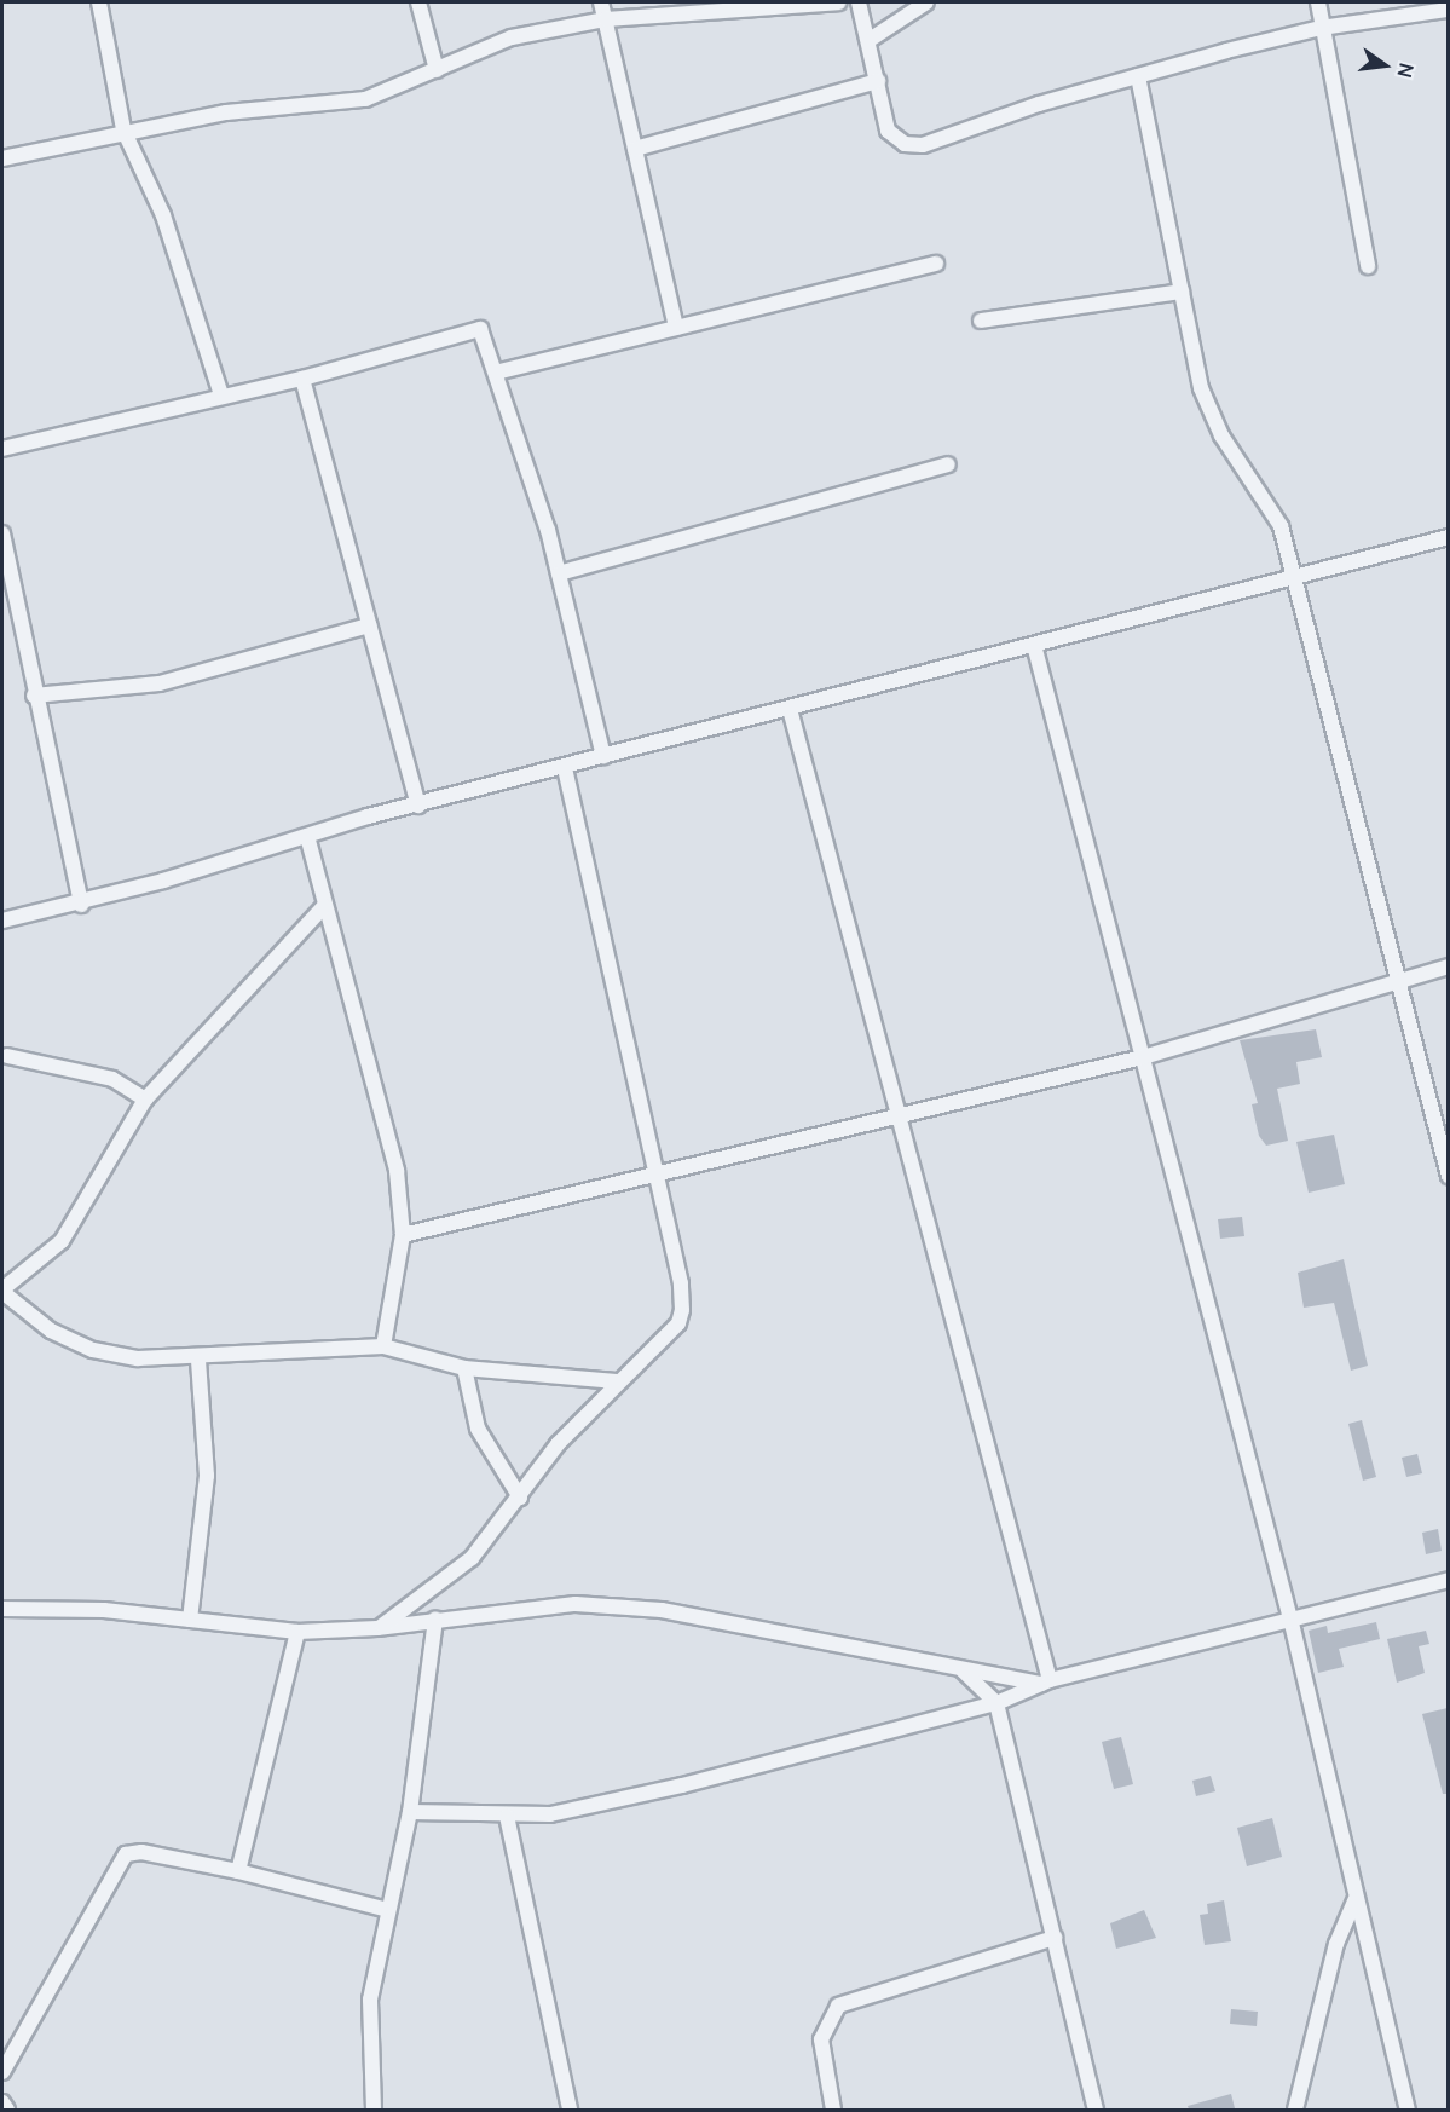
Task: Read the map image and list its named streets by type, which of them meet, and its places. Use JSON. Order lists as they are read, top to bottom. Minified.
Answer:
{"north":"right"}
